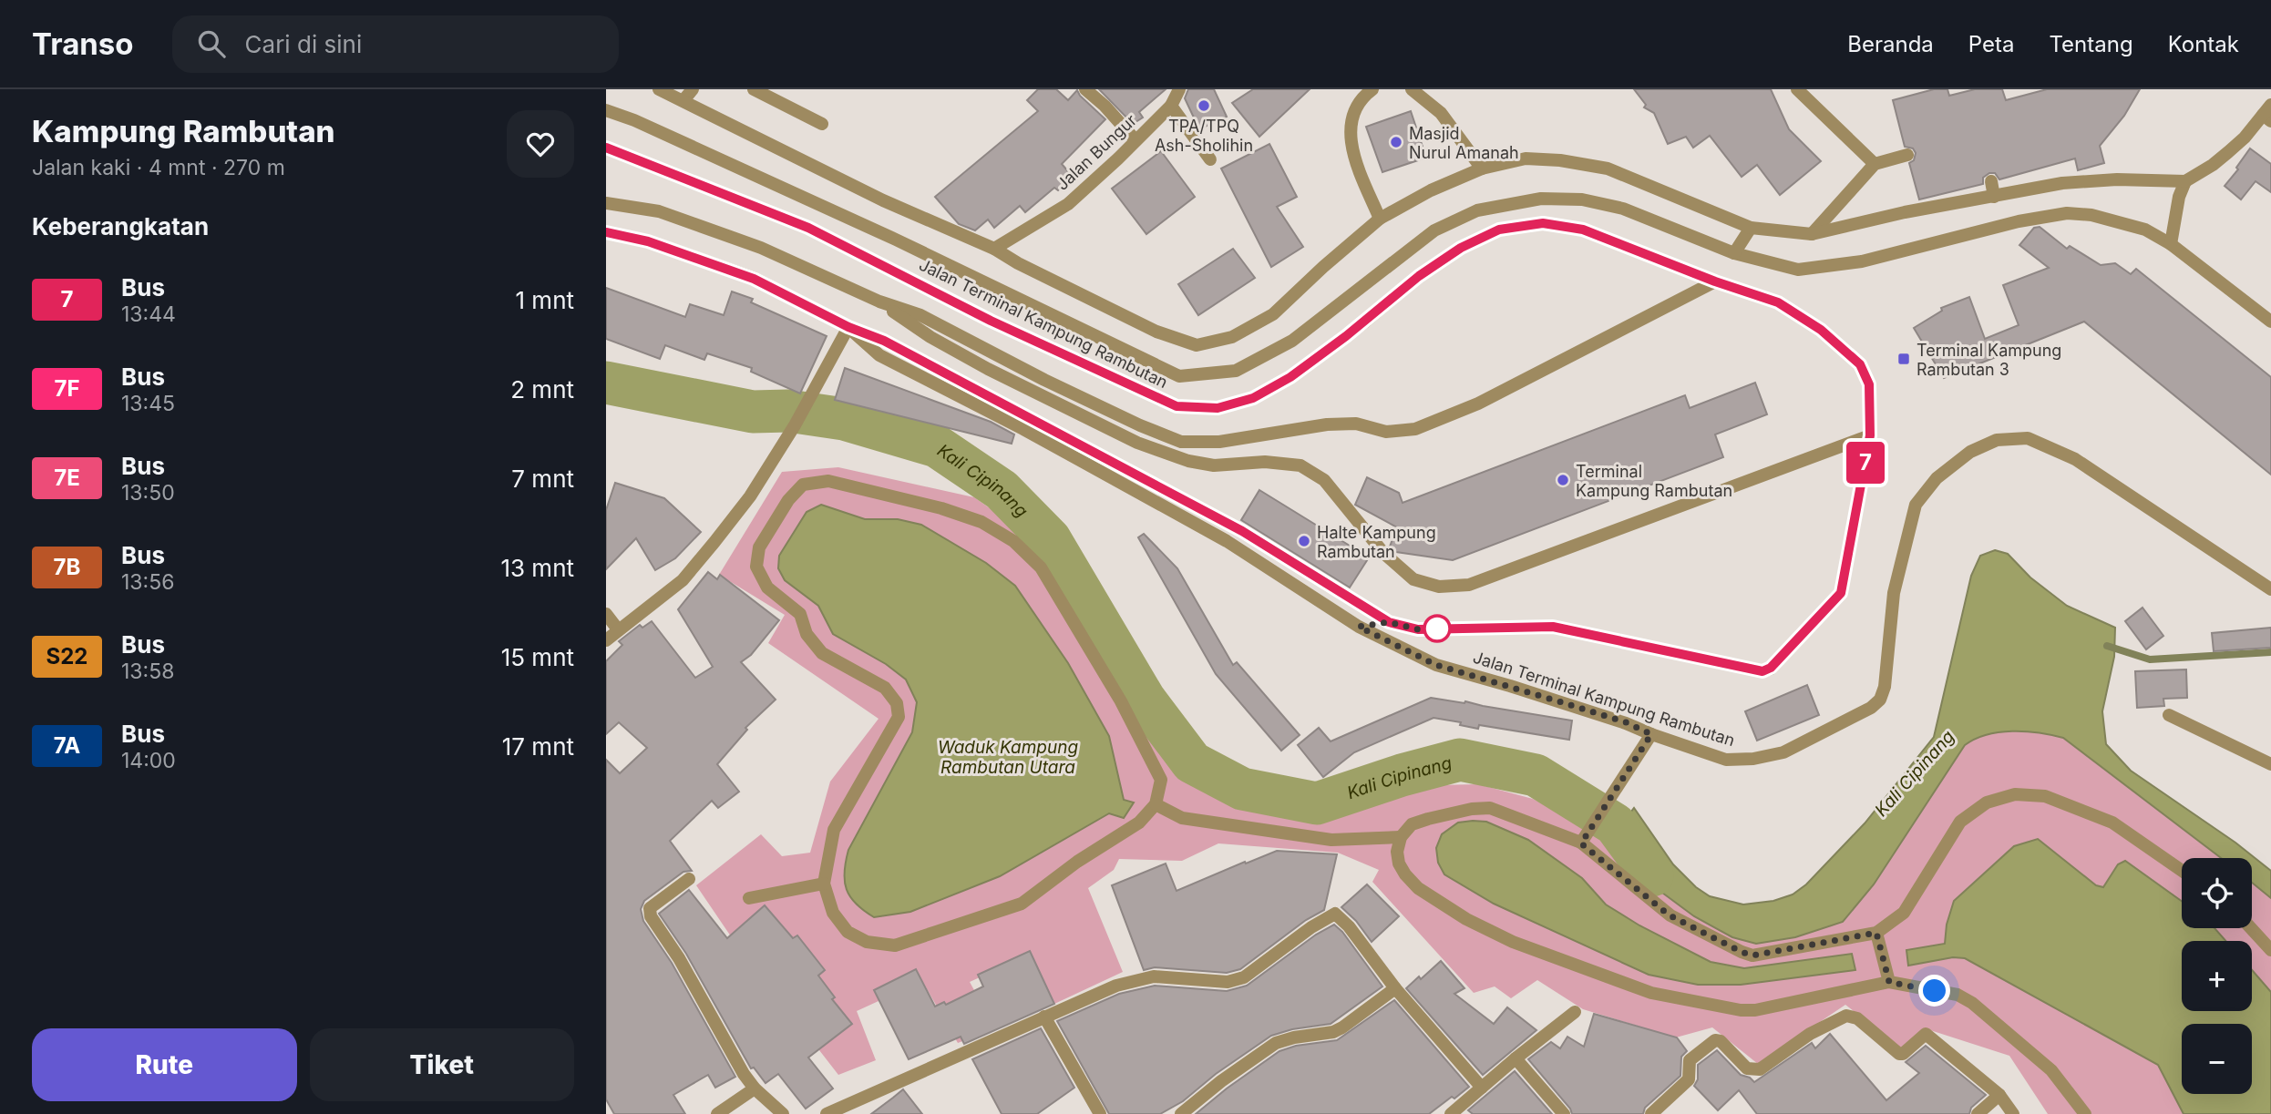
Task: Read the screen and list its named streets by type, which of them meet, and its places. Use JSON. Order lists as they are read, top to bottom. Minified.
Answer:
{"streets":{"street":["Jalan Bungur","Jalan Terminal Kampung Rambutan"]},"water":["Kali Cipinang","Waduk Kampung Rambutan Utara"],"places":{"other":["TPA/TPQ Ash-Sholihin","Masjid Nurul Amanah","Terminal Kampung Rambutan","Halte Kampung Rambutan"],"transit":["Terminal Kampung Rambutan 3"]},"lines":["bus line 7"],"page":{"header":"Transo","search":"Cari di sini","nav":["Beranda","Peta","Tentang","Kontak"],"heading":[["Kampung Rambutan","Jalan kaki · 4 mnt · 270 m"],"Keberangkatan"],"on_map":"7","list":[{"mark":"7","name":"Bus","note":"13:44","value":"1 mnt"},{"mark":"7F","name":"Bus","note":"13:45","value":"2 mnt"},{"mark":"7E","name":"Bus","note":"13:50","value":"7 mnt"},{"mark":"7B","name":"Bus","note":"13:56","value":"13 mnt"},{"mark":"S22","name":"Bus","note":"13:58","value":"15 mnt"},{"mark":"7A","name":"Bus","note":"14:00","value":"17 mnt"}],"map_buttons":["+","−"],"buttons":["Rute","Tiket"]}}
